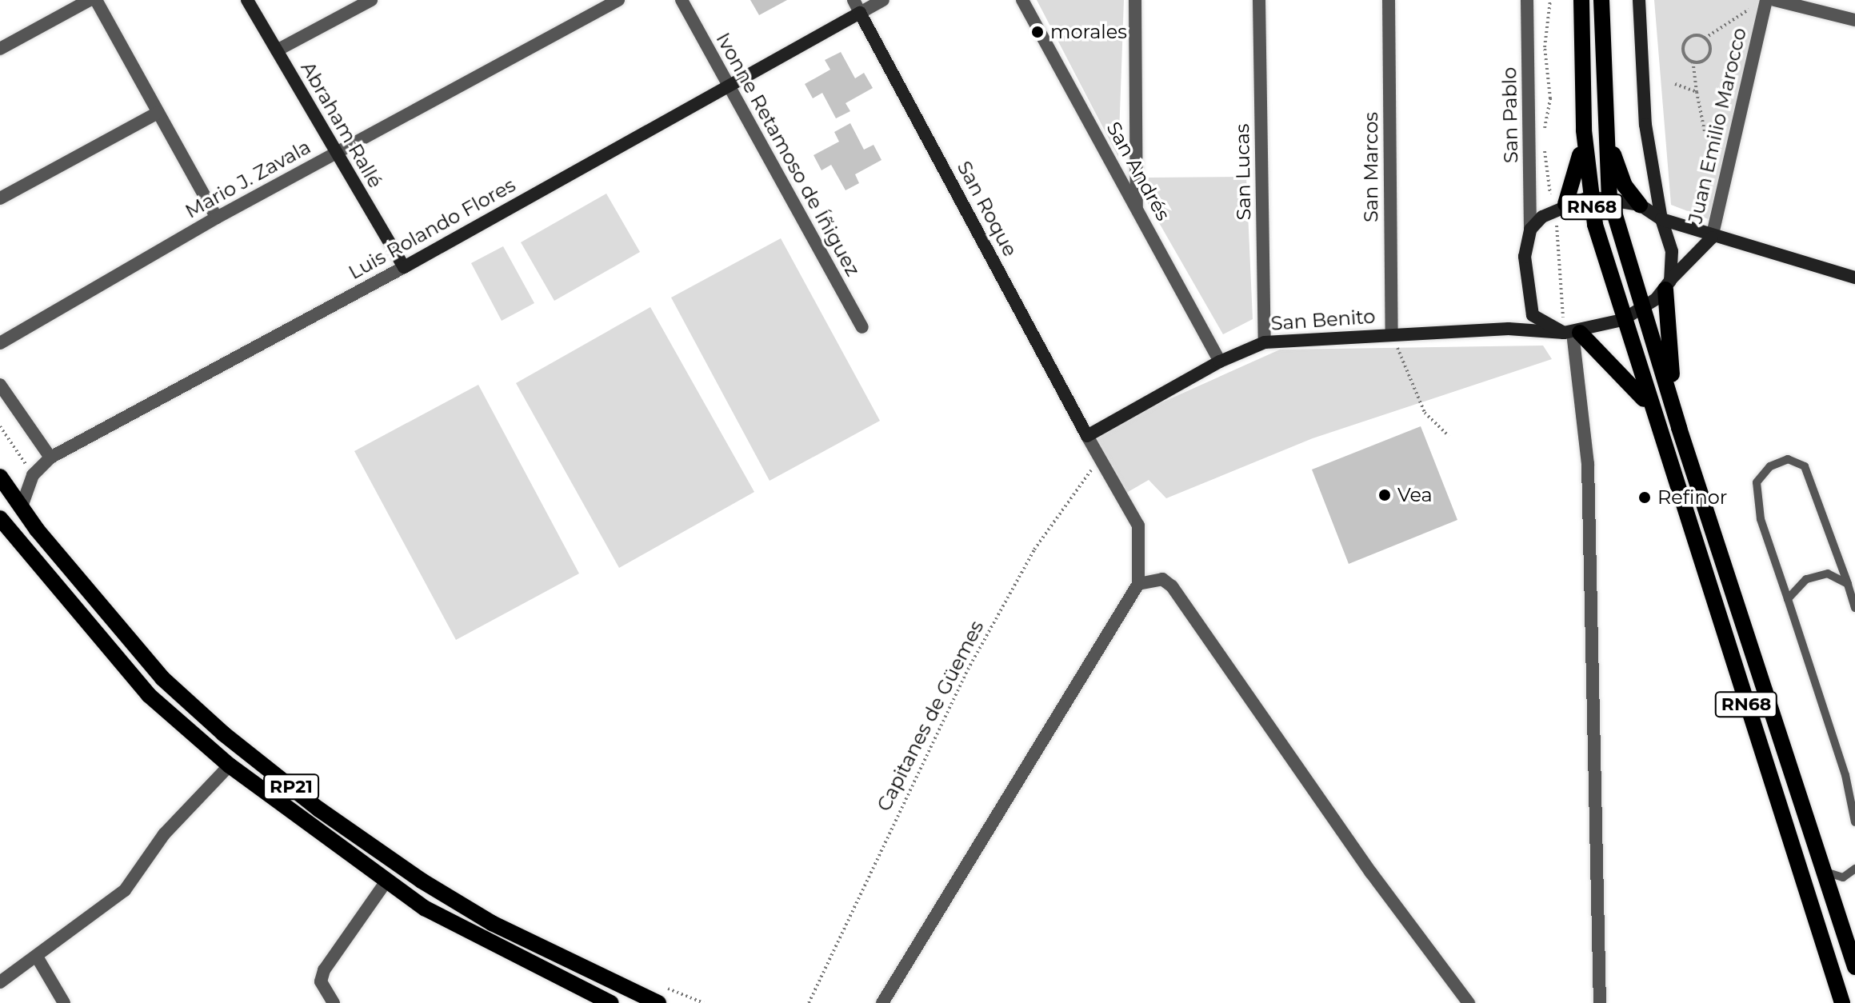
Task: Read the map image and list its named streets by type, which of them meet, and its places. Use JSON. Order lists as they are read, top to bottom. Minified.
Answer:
{"streets":{"main road":["RN68","RP21"],"street":["San Pablo","Abraham Rallé","Juan Emilio Marocco","Ivonne Retamoso de Íñiguez","San Marcos","San Andrés","San Lucas","Mario J. Zavala","San Roque","Luis Rolando Flores","San Benito"],"path":["Capitanes de Güemes"]},"crossings":[["Abraham Rallé","Mario J. Zavala"],["Abraham Rallé","Luis Rolando Flores"],["Juan Emilio Marocco","RN68"],["Juan Emilio Marocco","San Benito"],["Ivonne Retamoso de Íñiguez","Luis Rolando Flores"],["San Marcos","San Benito"],["San Andrés","San Benito"],["San Lucas","San Benito"],["San Roque","Luis Rolando Flores"],["San Roque","San Benito"],["Luis Rolando Flores","RP21"]],"places":["morales","Vea","Refinor"]}
